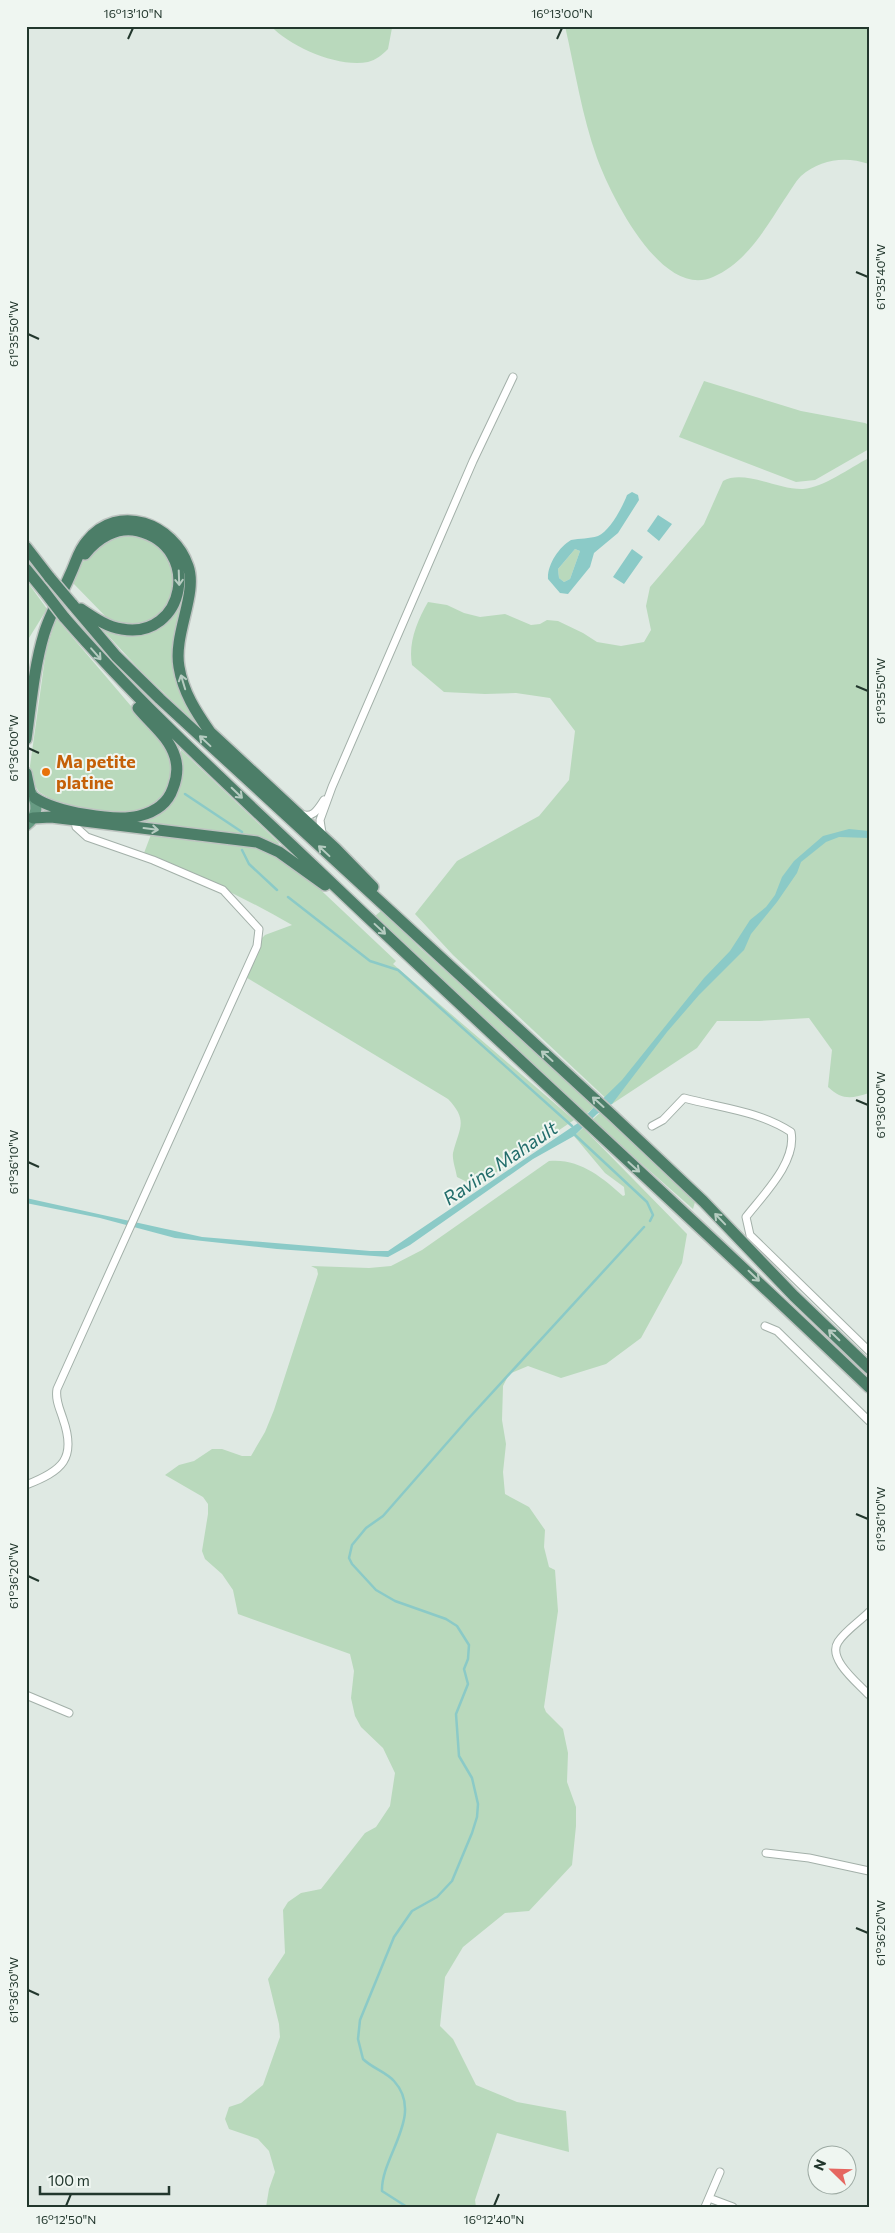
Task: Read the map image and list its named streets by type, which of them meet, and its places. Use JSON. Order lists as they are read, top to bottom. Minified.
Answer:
{"water":["Ravine Mahault"],"places":["Ma petite platine"],"scale_bar":"100 m","north":"top left","coordinates":["16°13'10\"N","16°13'00\"N","61°35'40\"W","61°35'50\"W","61°36'00\"W","61°36'10\"W","61°36'20\"W","61°36'30\"W","16°12'50\"N","16°12'40\"N"]}
